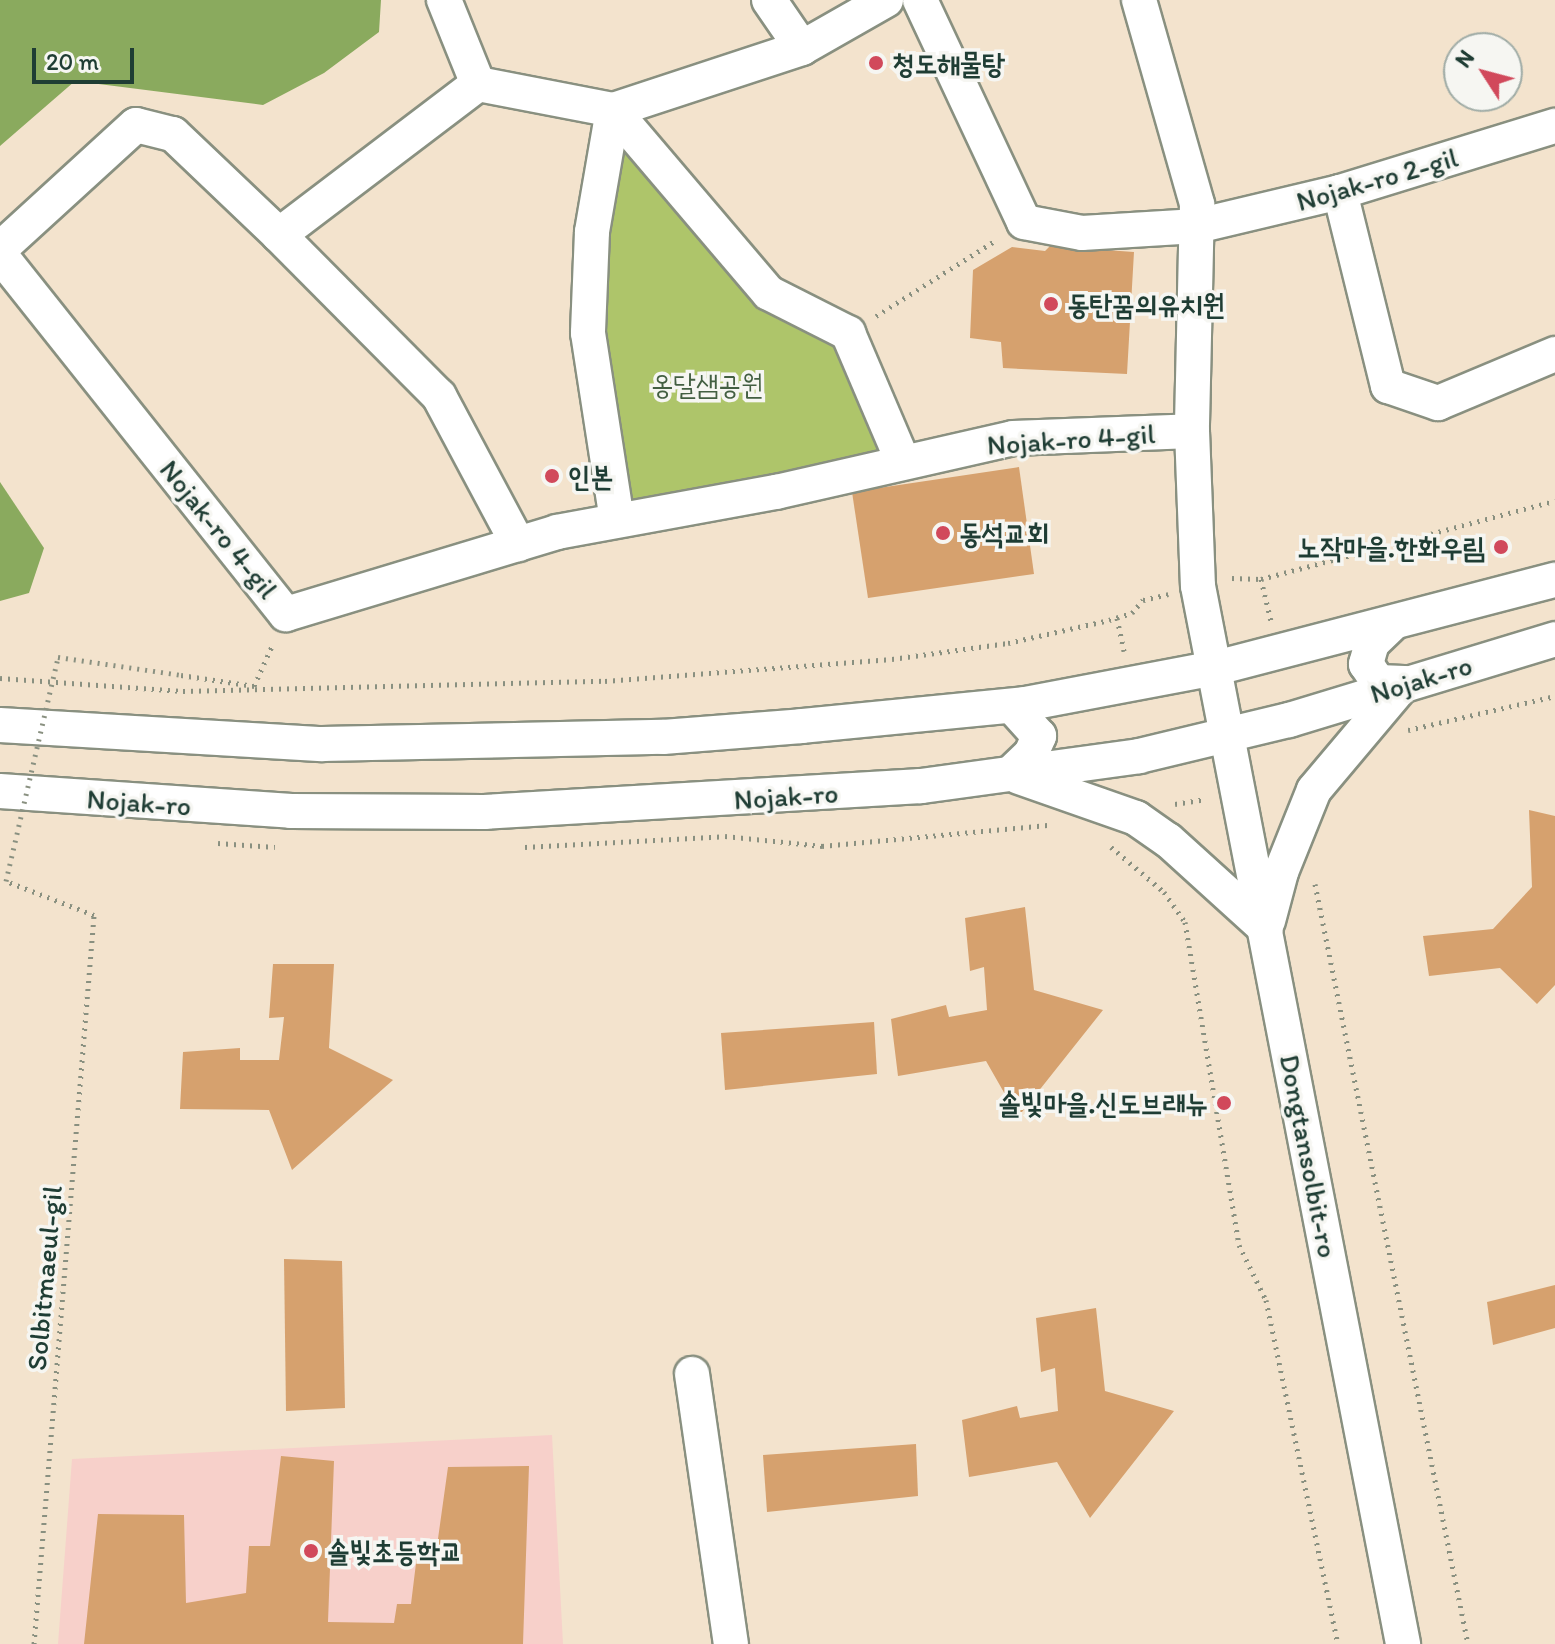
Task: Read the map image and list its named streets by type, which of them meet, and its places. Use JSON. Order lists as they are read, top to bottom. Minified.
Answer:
{"streets":{"street":["Nojak-ro 2-gil","Nojak-ro 4-gil","Nojak-ro","Dongtansolbit-ro"],"path":["Solbitmaeul-gil"]},"crossings":[["Nojak-ro 2-gil","Nojak-ro 4-gil"],["Nojak-ro 4-gil","Nojak-ro"],["Nojak-ro 4-gil","Dongtansolbit-ro"],["Nojak-ro 4-gil","Solbitmaeul-gil"],["Nojak-ro","Dongtansolbit-ro"]],"parks":["옹달샘공원"],"places":["청도해물탕","동탄꿈의유치원","인본","동석교회","노작마을.한화우림","솔빛마을.신도브래뉴","솔빛초등학교"],"scale_bar":"20 m","north":"top left"}
